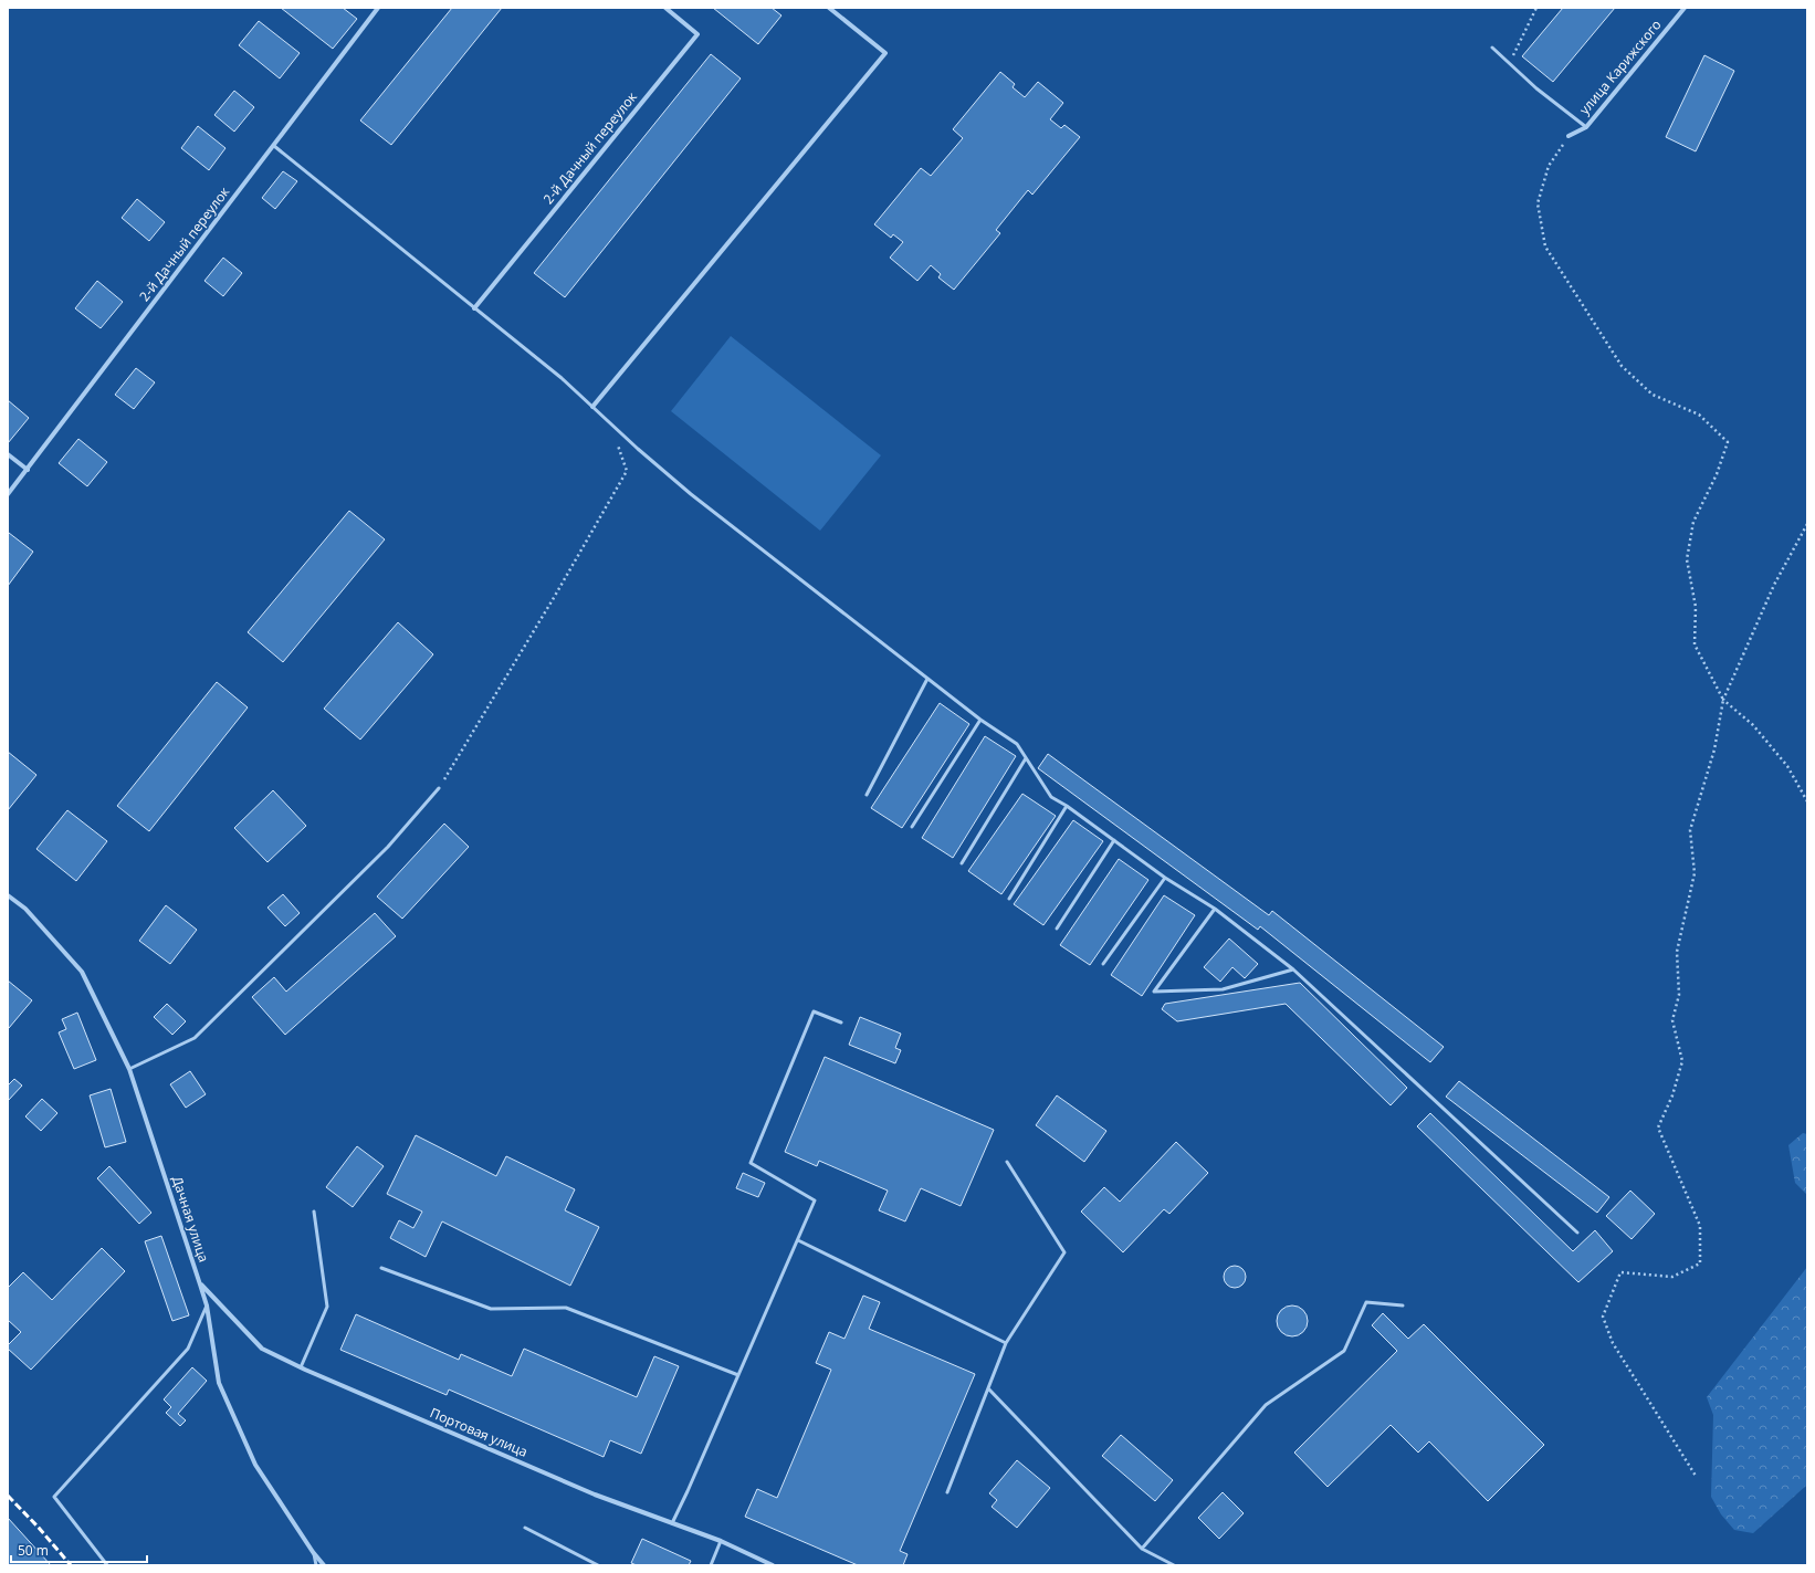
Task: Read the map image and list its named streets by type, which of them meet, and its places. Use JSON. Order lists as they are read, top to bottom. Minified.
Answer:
{"streets":{"street":["улица Карижского","2-й Дачный переулок","Дачная улица","Портовая улица"]},"crossings":[["Дачная улица","Портовая улица"]],"scale_bar":"50 m"}
